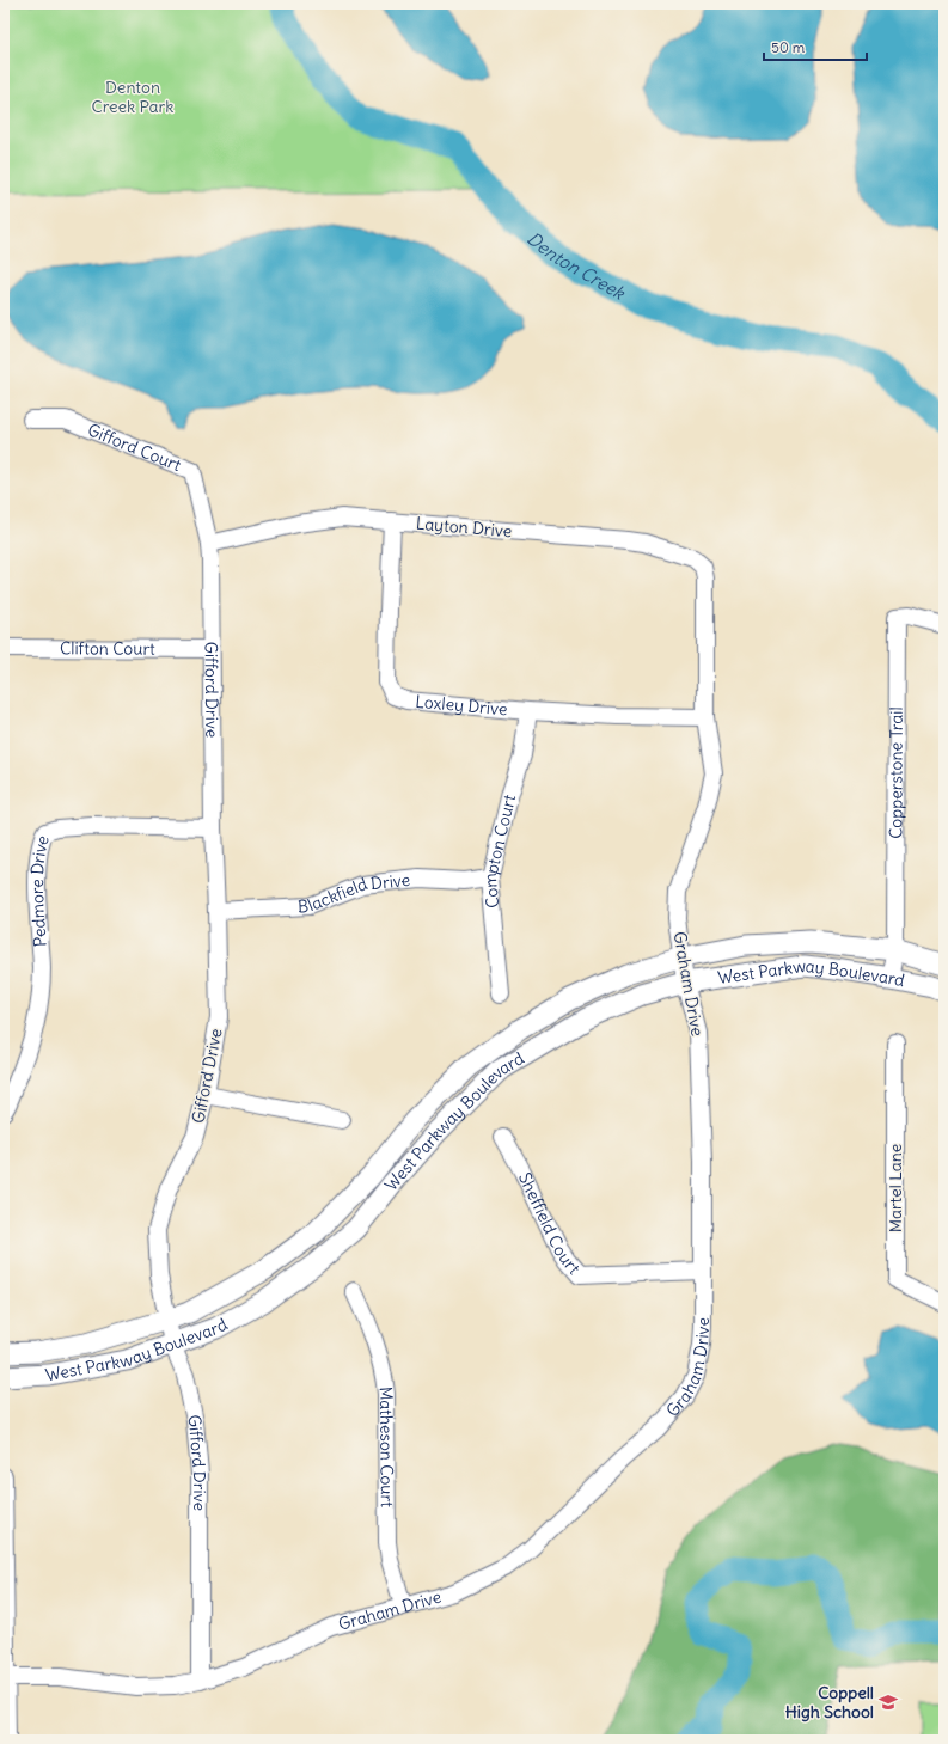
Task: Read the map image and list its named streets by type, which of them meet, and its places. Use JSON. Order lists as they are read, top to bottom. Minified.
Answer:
{"streets":{"street":["Gifford Court","Layton Drive","Clifton Court","Gifford Drive","Loxley Drive","Copperstone Trail","Compton Court","Pedmore Drive","Blackfield Drive","West Parkway Boulevard","Graham Drive","Martel Lane","Sheffield Court","Matheson Court"]},"crossings":[["Gifford Court","Layton Drive"],["Gifford Court","Gifford Drive"],["Layton Drive","Gifford Drive"],["Layton Drive","Loxley Drive"],["Layton Drive","Graham Drive"],["Clifton Court","Gifford Drive"],["Gifford Drive","Pedmore Drive"],["Gifford Drive","Blackfield Drive"],["Gifford Drive","West Parkway Boulevard"],["Gifford Drive","Graham Drive"],["Loxley Drive","Compton Court"],["Loxley Drive","Graham Drive"],["Copperstone Trail","West Parkway Boulevard"],["Compton Court","Blackfield Drive"],["West Parkway Boulevard","Graham Drive"],["Graham Drive","Sheffield Court"],["Graham Drive","Matheson Court"]],"water":["Denton Creek"],"parks":["Denton Creek Park"],"places":{"school or university":["Coppell High School"]},"scale_bar":"50 m"}
